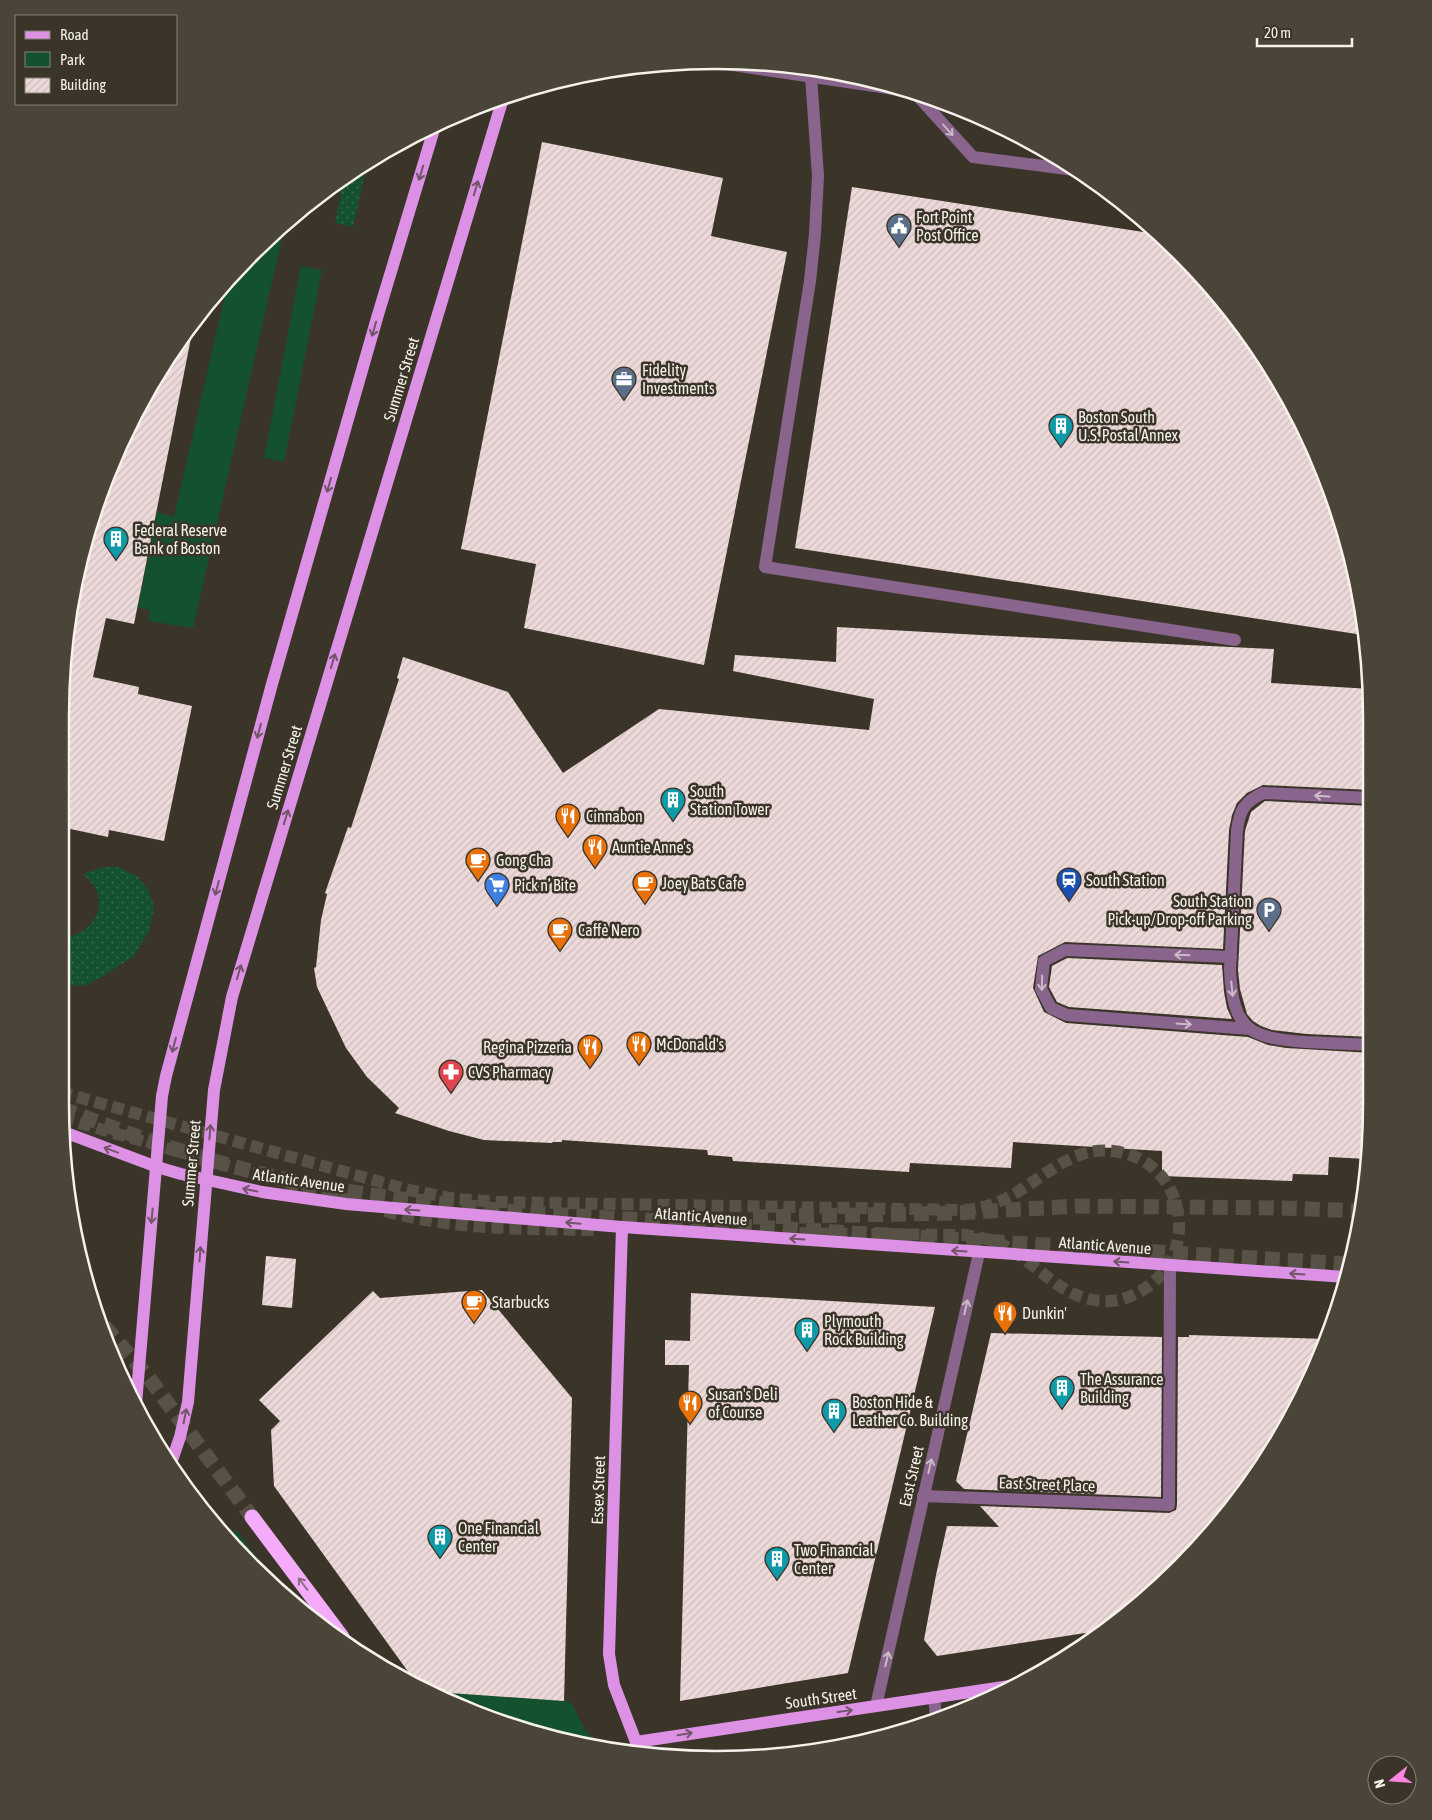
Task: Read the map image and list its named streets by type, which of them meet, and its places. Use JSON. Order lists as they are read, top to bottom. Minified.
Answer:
{"streets":{"main road":["Summer Street","Atlantic Avenue","Essex Street","South Street"],"street":["East Street","East Street Place"]},"crossings":[["Summer Street","Atlantic Avenue"],["Atlantic Avenue","East Street"],["Atlantic Avenue","East Street Place"],["Atlantic Avenue","Essex Street"],["East Street","East Street Place"],["East Street","South Street"],["Essex Street","South Street"]],"one_way":["Atlantic Avenue","East Street","South Street"],"places":{"public building":["Fort Point Post Office"],"office":["Fidelity Investments"],"building":["Boston South U.S. Postal Annex","Federal Reserve Bank of Boston","South Station Tower","Plymouth Rock Building","The Assurance Building","Boston Hide & Leather Co. Building","One Financial Center","Two Financial Center"],"restaurant":["Cinnabon","Auntie Anne's","McDonald's","Regina Pizzeria","Dunkin'","Susan's Deli of Course"],"cafe":["Gong Cha","Joey Bats Cafe","Caffè Nero","Starbucks"],"station":["South Station"],"supermarket":["Pick n’ Bite"],"parking":["South Station Pick-up/Drop-off Parking"],"pharmacy":["CVS Pharmacy"]},"legend":["Road","Park","Building"],"scale_bar":"20 m","north":"left"}
